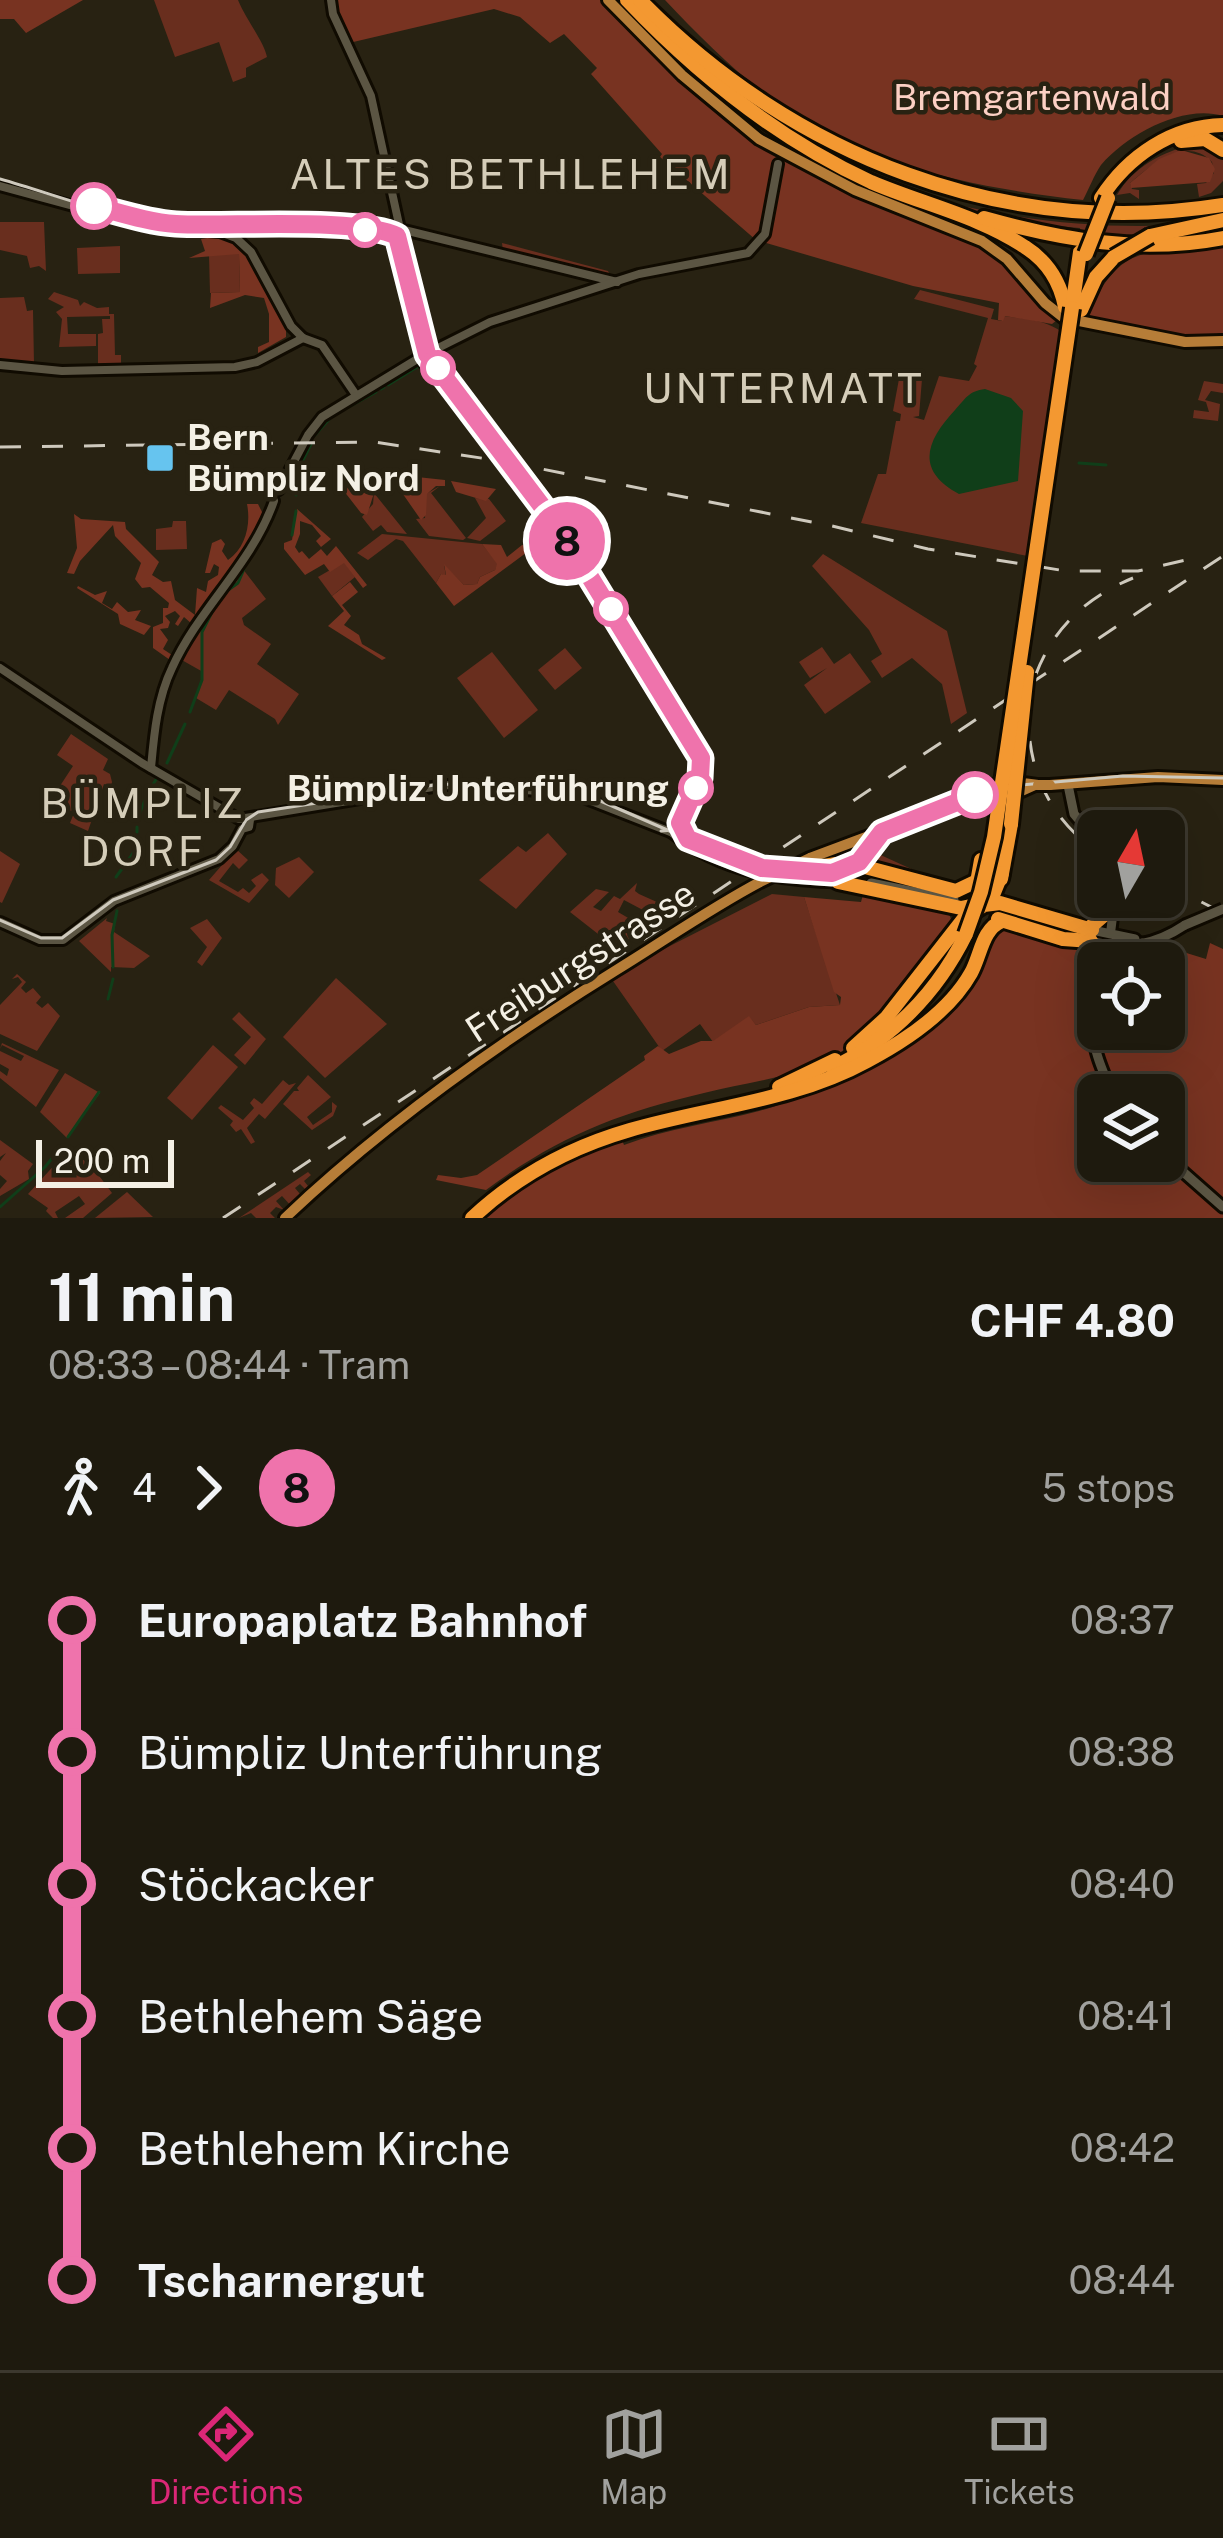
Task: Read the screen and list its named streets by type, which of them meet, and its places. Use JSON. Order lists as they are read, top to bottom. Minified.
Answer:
{"streets":{"main road":["Freiburgstrasse"]},"districts":["ALTES BETHLEHEM","UNTERMATT","BÜMPLIZ DORF"],"parks":["Bremgartenwald"],"places":{"transit":["Bern Bümpliz Nord"],"other":["Bümpliz Unterführung"]},"lines":["tram line 8"],"scale_bar":"200 m","north":"top","page":{"on_map":"8","scale":"200 m","heading":["11 min","08:33 – 08:44 · Tram","CHF 4.80"],"legs":["4","8","5 stops"],"list":[{"name":"Europaplatz Bahnhof","value":"08:37"},{"name":"Bümpliz Unterführung","value":"08:38"},{"name":"Stöckacker","value":"08:40"},{"name":"Bethlehem Säge","value":"08:41"},{"name":"Bethlehem Kirche","value":"08:42"},{"name":"Tscharnergut","value":"08:44"}],"tabs":["Directions","Map","Tickets"]}}
